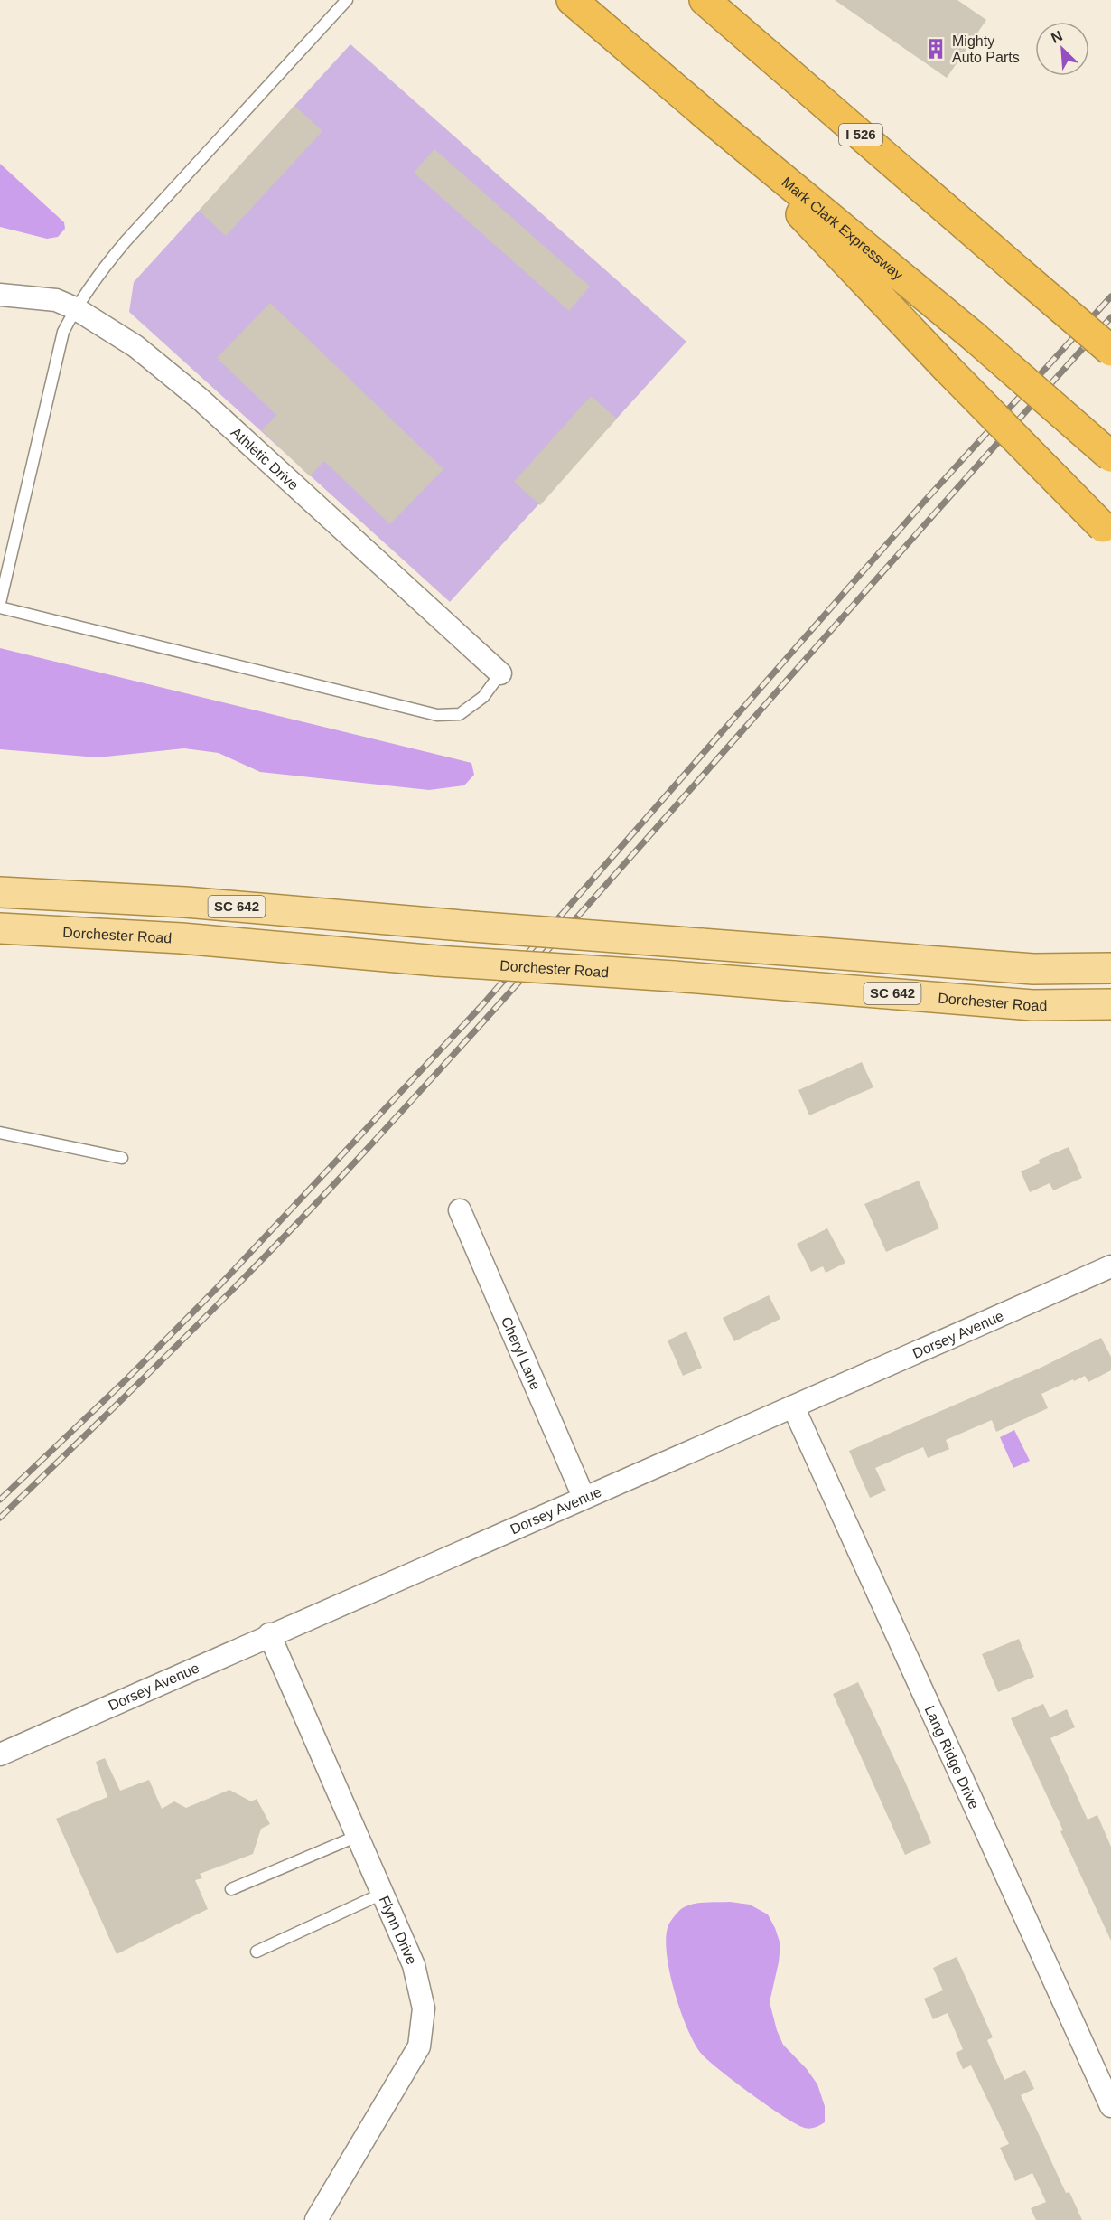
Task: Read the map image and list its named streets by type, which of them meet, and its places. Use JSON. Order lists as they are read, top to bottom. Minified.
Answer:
{"streets":{"highway":["I 526","Mark Clark Expressway"],"main road":["SC 642","Dorchester Road"],"street":["Athletic Drive","Dorsey Avenue","Cheryl Lane","Lang Ridge Drive","Flynn Drive"]},"crossings":[["Dorsey Avenue","Cheryl Lane"],["Dorsey Avenue","Lang Ridge Drive"],["Dorsey Avenue","Flynn Drive"]],"places":{"building":["Mighty Auto Parts"]},"north":"top left"}
